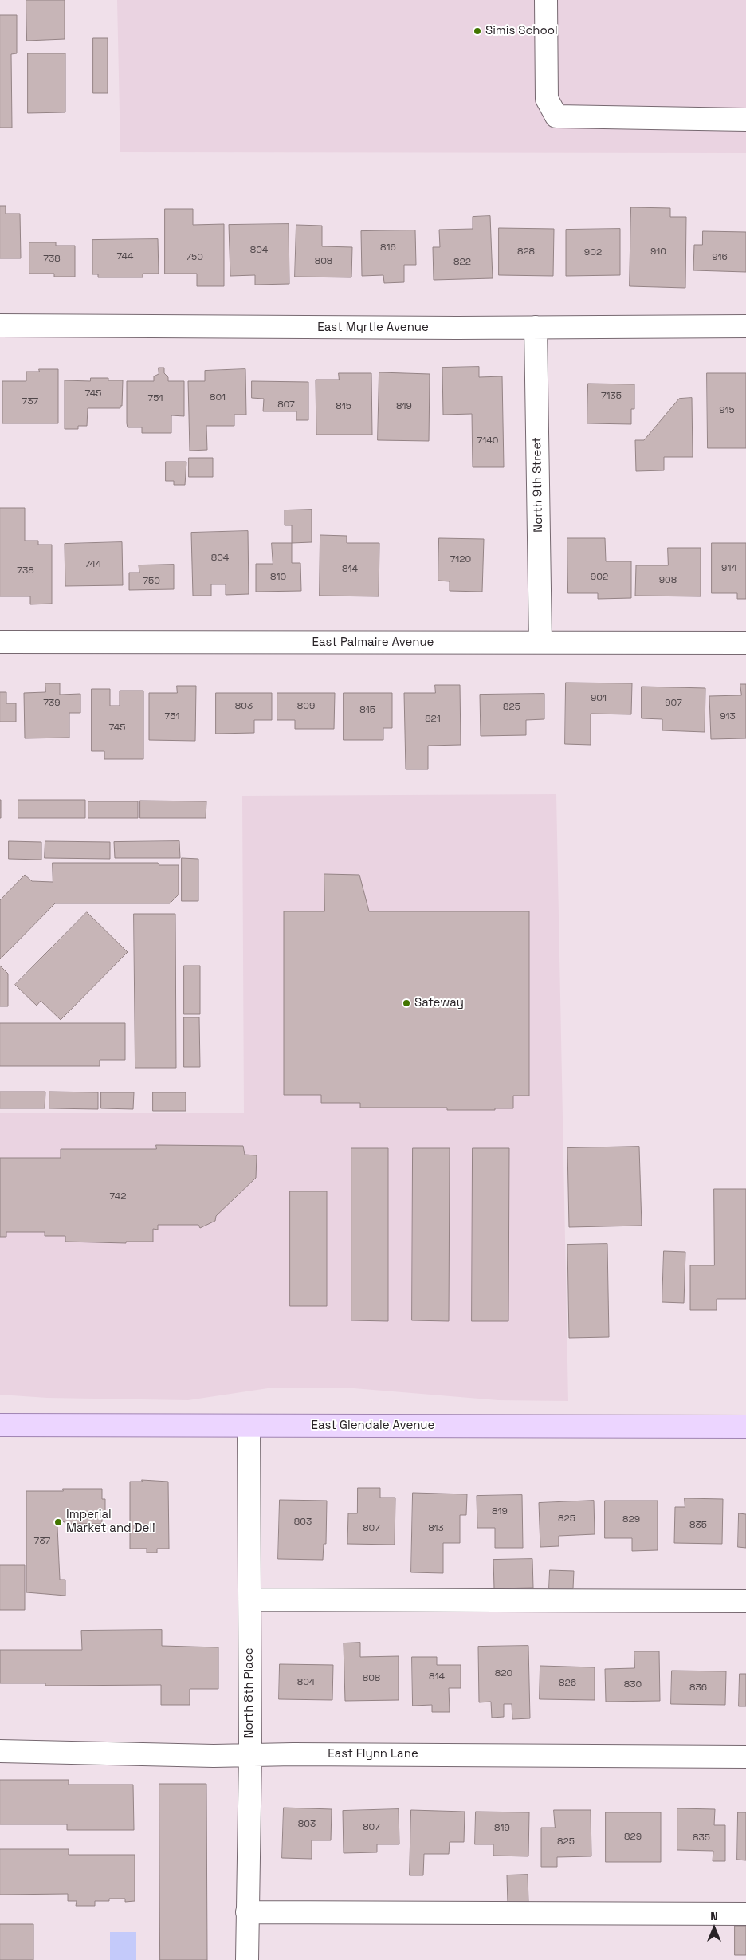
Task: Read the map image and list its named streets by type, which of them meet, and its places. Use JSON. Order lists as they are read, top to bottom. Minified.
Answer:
{"streets":{"main road":["East Glendale Avenue"],"street":["East Myrtle Avenue","North 9th Street","East Palmaire Avenue","North 8th Place","East Flynn Lane"]},"crossings":[["East Myrtle Avenue","North 9th Street"],["North 9th Street","East Palmaire Avenue"],["East Glendale Avenue","North 8th Place"],["North 8th Place","East Flynn Lane"]],"places":["Simis School","Safeway","Imperial Market and Deli"],"house_numbers":["816","804","828","910","902","744","750","916","738","808","822","745","7135","801","751","737","807","815","819","915","7140","804","7120","744","914","814","738","810","902","908","750","901","739","907","803","809","825","815","751","913","821","745","742","819","825","829","803","835","807","813","737","820","814","808","804","826","830","836","803","807","819","829","835","825"],"north":"top"}
